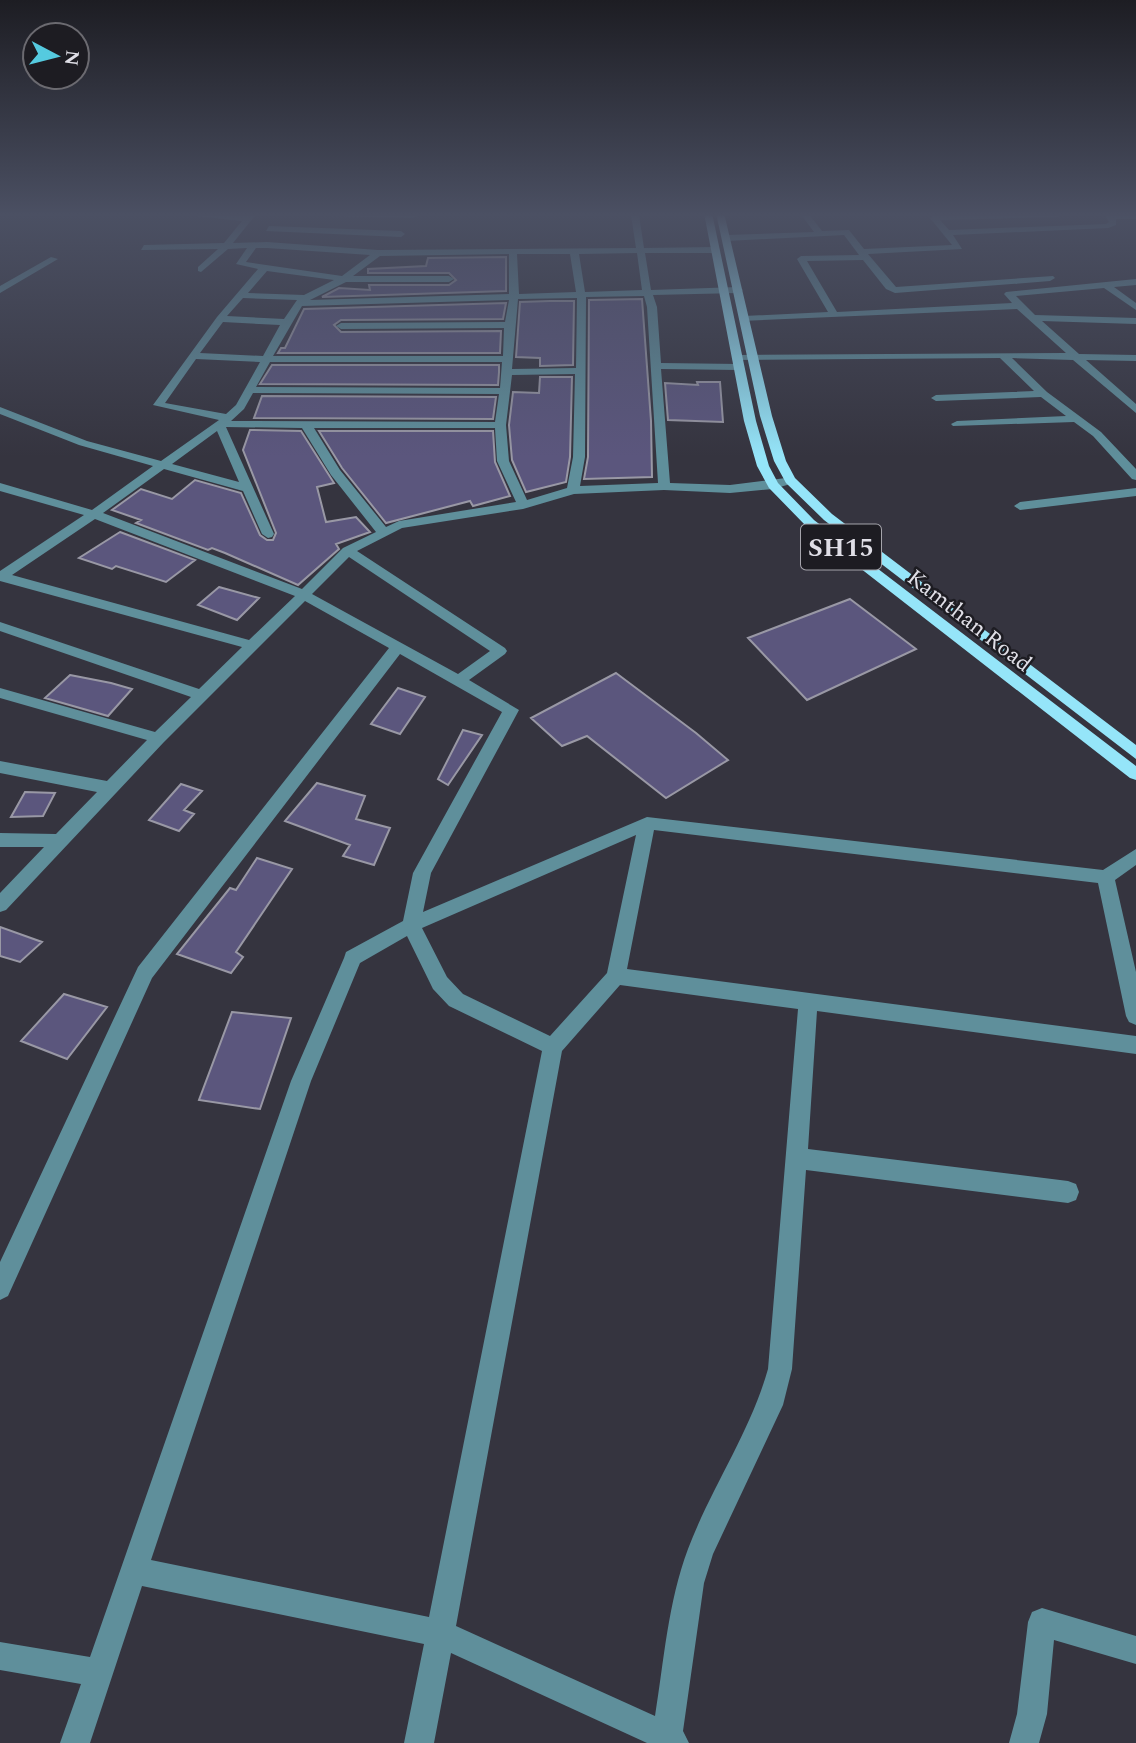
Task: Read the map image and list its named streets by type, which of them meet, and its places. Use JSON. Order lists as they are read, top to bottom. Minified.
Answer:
{"streets":{"main road":["SH15","Kamthan Road"]},"north":"right"}
